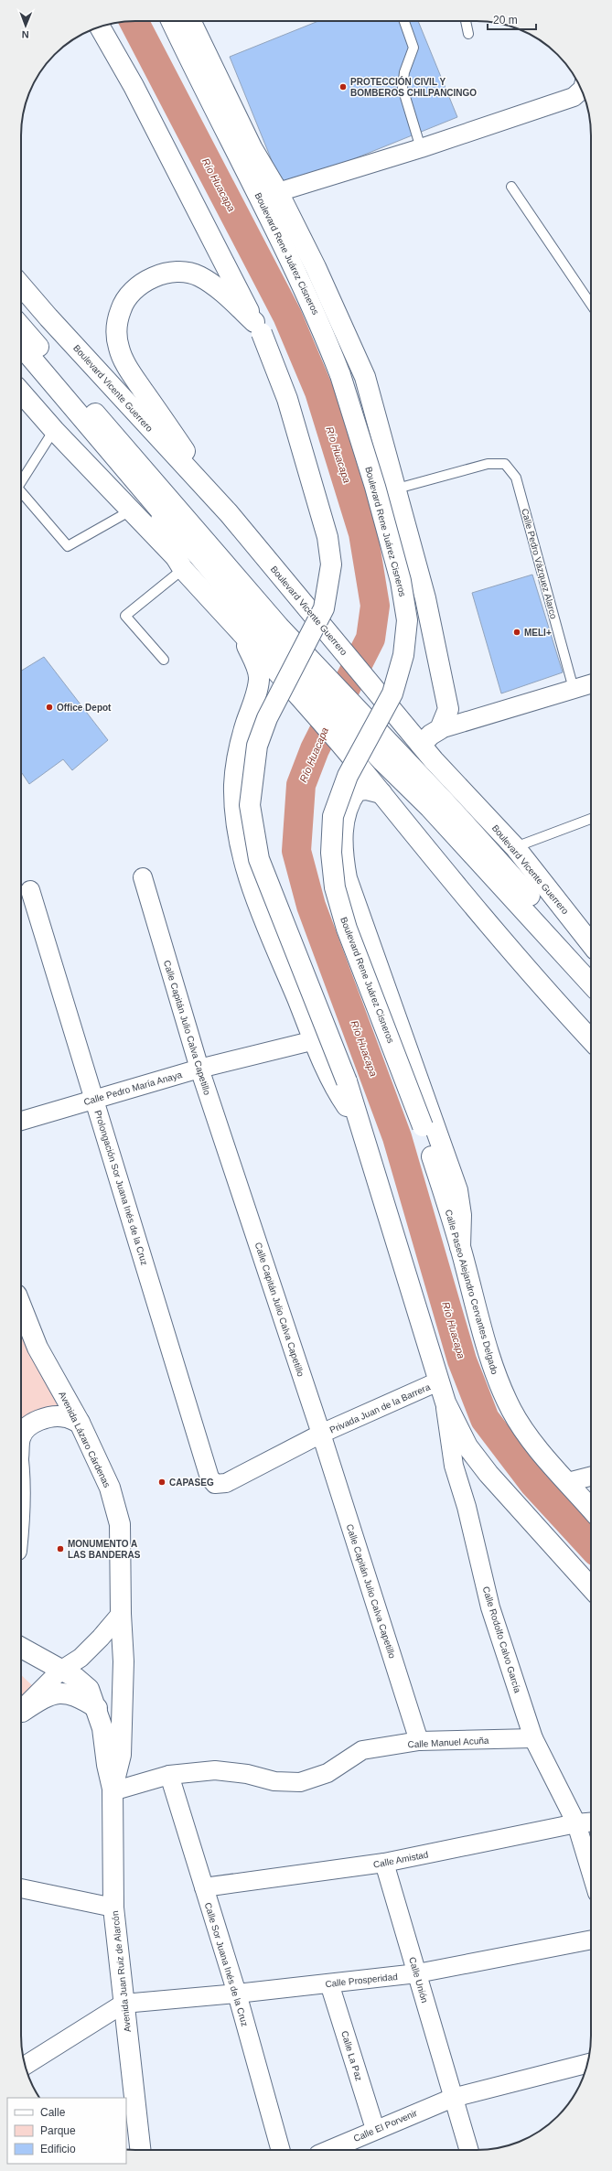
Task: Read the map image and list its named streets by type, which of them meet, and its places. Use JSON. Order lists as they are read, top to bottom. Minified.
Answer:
{"streets":{"main road":["Boulevard Rene Juárez Cisneros","Boulevard Vicente Guerrero","Calle Paseo Alejandro Cervantes Delgado","Avenida Lázaro Cárdenas","Avenida Juan Ruiz de Alarcón"],"street":["Calle Capitán Julio Calva Capetillo","Calle Pedro María Anaya","Prolongación Sor Juana Inés de la Cruz","Privada Juan de la Barrera","Calle Rodolfo Calvo García","Calle Manuel Acuña","Calle Amistad","Calle Sor Juana Inés de la Cruz","Calle Prosperidad","Calle Unión","Calle La Paz","Calle El Porvenir"],"lane":["Calle Pedro Vázquez Alarco"]},"crossings":[["Boulevard Rene Juárez Cisneros","Calle Paseo Alejandro Cervantes Delgado"],["Calle Capitán Julio Calva Capetillo","Calle Pedro María Anaya"],["Calle Capitán Julio Calva Capetillo","Privada Juan de la Barrera"],["Calle Capitán Julio Calva Capetillo","Calle Manuel Acuña"],["Calle Pedro María Anaya","Prolongación Sor Juana Inés de la Cruz"],["Prolongación Sor Juana Inés de la Cruz","Privada Juan de la Barrera"],["Avenida Lázaro Cárdenas","Calle Manuel Acuña"],["Avenida Lázaro Cárdenas","Avenida Juan Ruiz de Alarcón"],["Calle Rodolfo Calvo García","Calle Manuel Acuña"],["Calle Rodolfo Calvo García","Calle Amistad"],["Calle Manuel Acuña","Calle Sor Juana Inés de la Cruz"],["Calle Manuel Acuña","Avenida Juan Ruiz de Alarcón"],["Calle Amistad","Calle Sor Juana Inés de la Cruz"],["Calle Amistad","Calle Unión"],["Calle Sor Juana Inés de la Cruz","Calle Prosperidad"],["Avenida Juan Ruiz de Alarcón","Calle Prosperidad"],["Calle Prosperidad","Calle Unión"],["Calle Prosperidad","Calle La Paz"],["Calle Unión","Calle El Porvenir"],["Calle La Paz","Calle El Porvenir"]],"water":["Río Huacapa"],"places":["PROTECCIÓN CIVIL Y BOMBEROS CHILPANCINGO","MELI+","Office Depot","CAPASEG","MONUMENTO A LAS BANDERAS"],"legend":["Calle","Parque","Edificio"],"scale_bar":"20 m","north":"bottom"}
